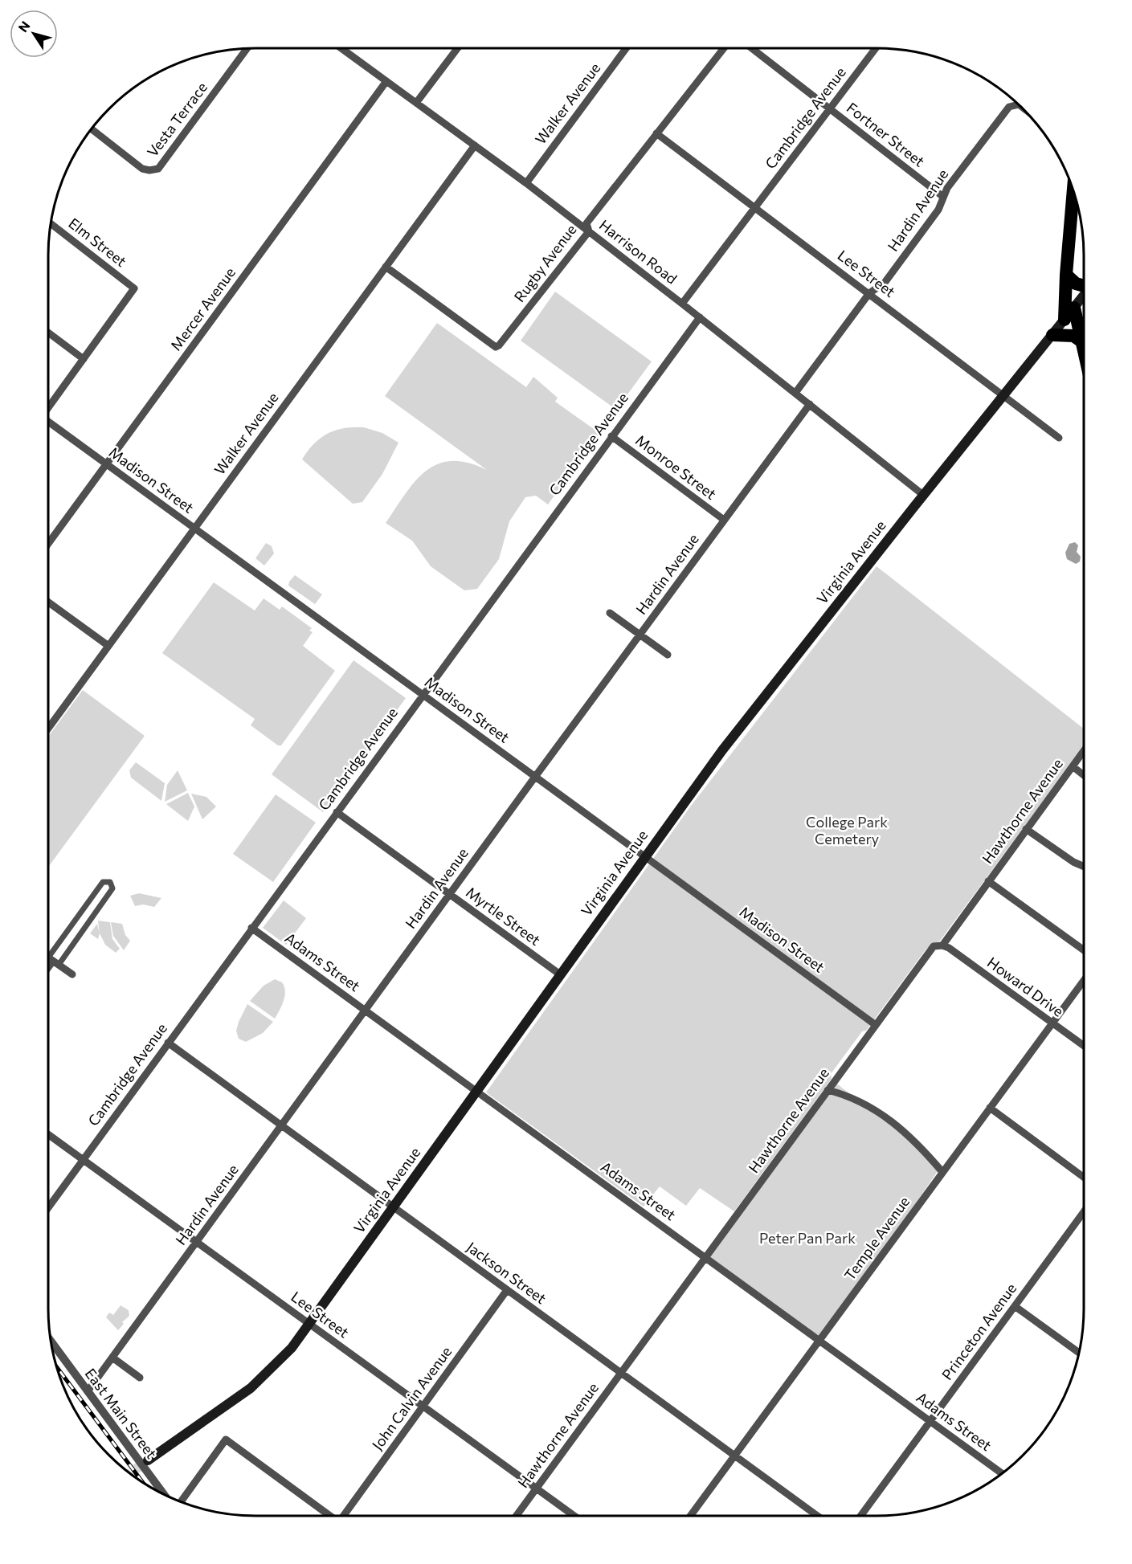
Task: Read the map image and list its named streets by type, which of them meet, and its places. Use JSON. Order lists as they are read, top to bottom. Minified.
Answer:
{"streets":{"main road":["Virginia Avenue"],"street":["Walker Avenue","Cambridge Avenue","Vesta Terrace","Fortner Street","Hardin Avenue","Elm Street","Harrison Road","Rugby Avenue","Lee Street","Mercer Avenue","Monroe Street","Madison Street","Hawthorne Avenue","Myrtle Street","Adams Street","Howard Drive","Temple Avenue","Jackson Street","Princeton Avenue","John Calvin Avenue","East Main Street"]},"crossings":[["Walker Avenue","Harrison Road"],["Walker Avenue","Rugby Avenue"],["Walker Avenue","Madison Street"],["Cambridge Avenue","Fortner Street"],["Cambridge Avenue","Harrison Road"],["Cambridge Avenue","Lee Street"],["Cambridge Avenue","Monroe Street"],["Cambridge Avenue","Madison Street"],["Cambridge Avenue","Myrtle Street"],["Cambridge Avenue","Adams Street"],["Cambridge Avenue","Jackson Street"],["Fortner Street","Hardin Avenue"],["Hardin Avenue","Harrison Road"],["Hardin Avenue","Lee Street"],["Hardin Avenue","Monroe Street"],["Hardin Avenue","Madison Street"],["Hardin Avenue","Myrtle Street"],["Hardin Avenue","Adams Street"],["Hardin Avenue","Jackson Street"],["Hardin Avenue","East Main Street"],["Harrison Road","Rugby Avenue"],["Harrison Road","Mercer Avenue"],["Harrison Road","Virginia Avenue"],["Rugby Avenue","Lee Street"],["Lee Street","Virginia Avenue"],["Lee Street","Hawthorne Avenue"],["Lee Street","John Calvin Avenue"],["Mercer Avenue","Madison Street"],["Madison Street","Virginia Avenue"],["Madison Street","Hawthorne Avenue"],["Virginia Avenue","Myrtle Street"],["Virginia Avenue","Adams Street"],["Virginia Avenue","Jackson Street"],["Hawthorne Avenue","Adams Street"],["Hawthorne Avenue","Howard Drive"],["Hawthorne Avenue","Jackson Street"],["Adams Street","Temple Avenue"],["Adams Street","Princeton Avenue"],["Howard Drive","Temple Avenue"],["Temple Avenue","Jackson Street"],["Jackson Street","John Calvin Avenue"]],"parks":["College Park Cemetery","Peter Pan Park"],"north":"top left"}
